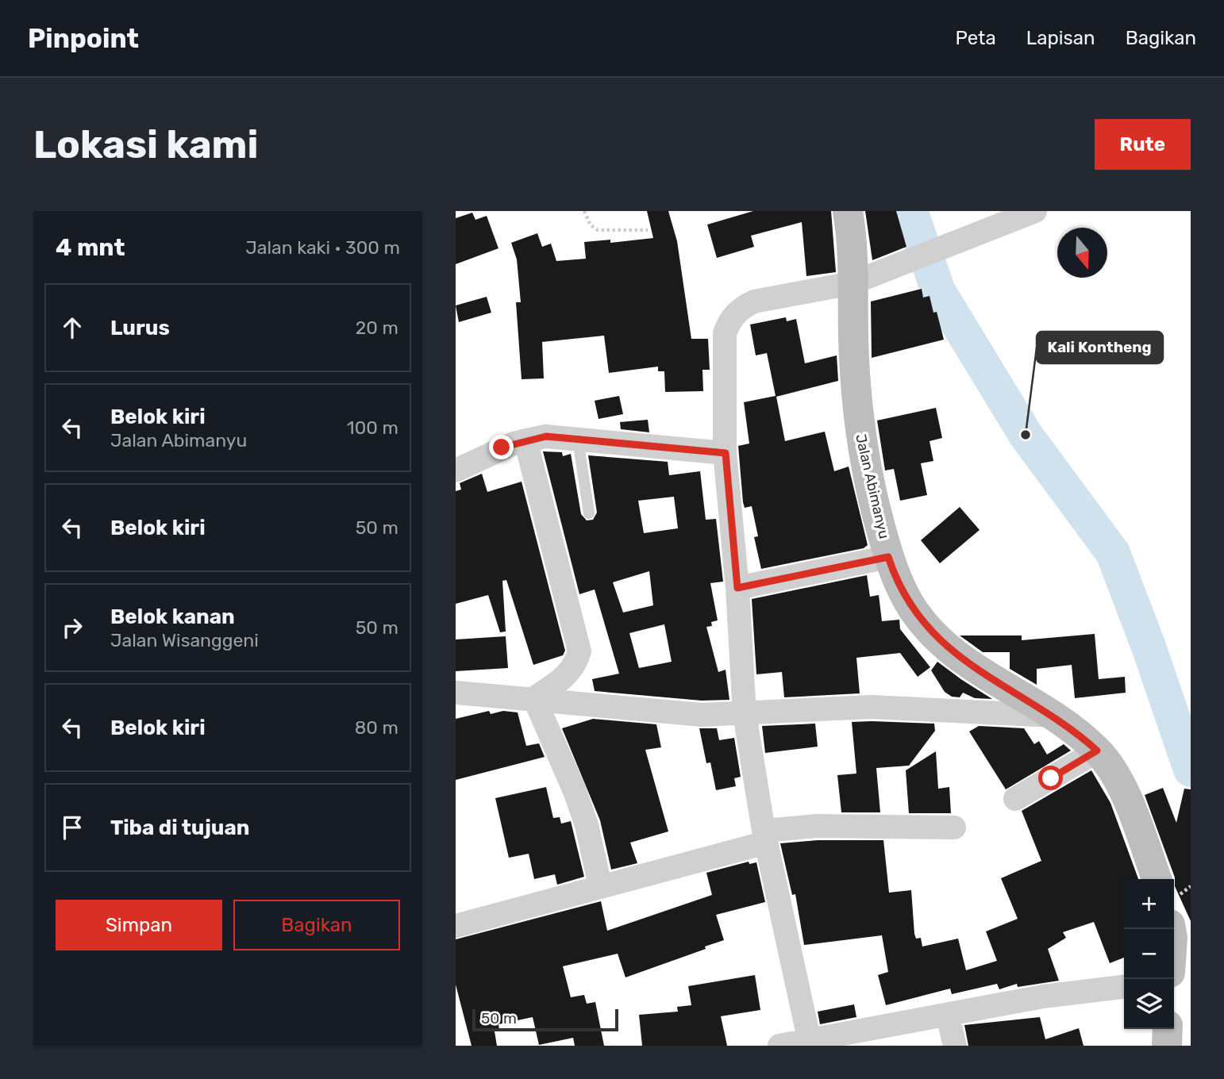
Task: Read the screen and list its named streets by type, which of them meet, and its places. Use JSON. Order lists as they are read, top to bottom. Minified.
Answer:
{"streets":{"street":["Jalan Abimanyu"]},"places":["Kali Kontheng"],"scale_bar":"50 m","north":"bottom","page":{"header":"Pinpoint","nav":["Peta","Lapisan","Bagikan"],"buttons":["Rute",["Simpan","Bagikan"]],"title":"Lokasi kami","heading":["4 mnt","Jalan kaki · 300 m"],"list":[["Lurus","20 m"],["Belok kiri","Jalan Abimanyu","100 m"],["Belok kiri","50 m"],["Belok kanan","Jalan Wisanggeni","50 m"],["Belok kiri","80 m"],"Tiba di tujuan"],"map_buttons":["+","−"],"scale":"50 m"}}
